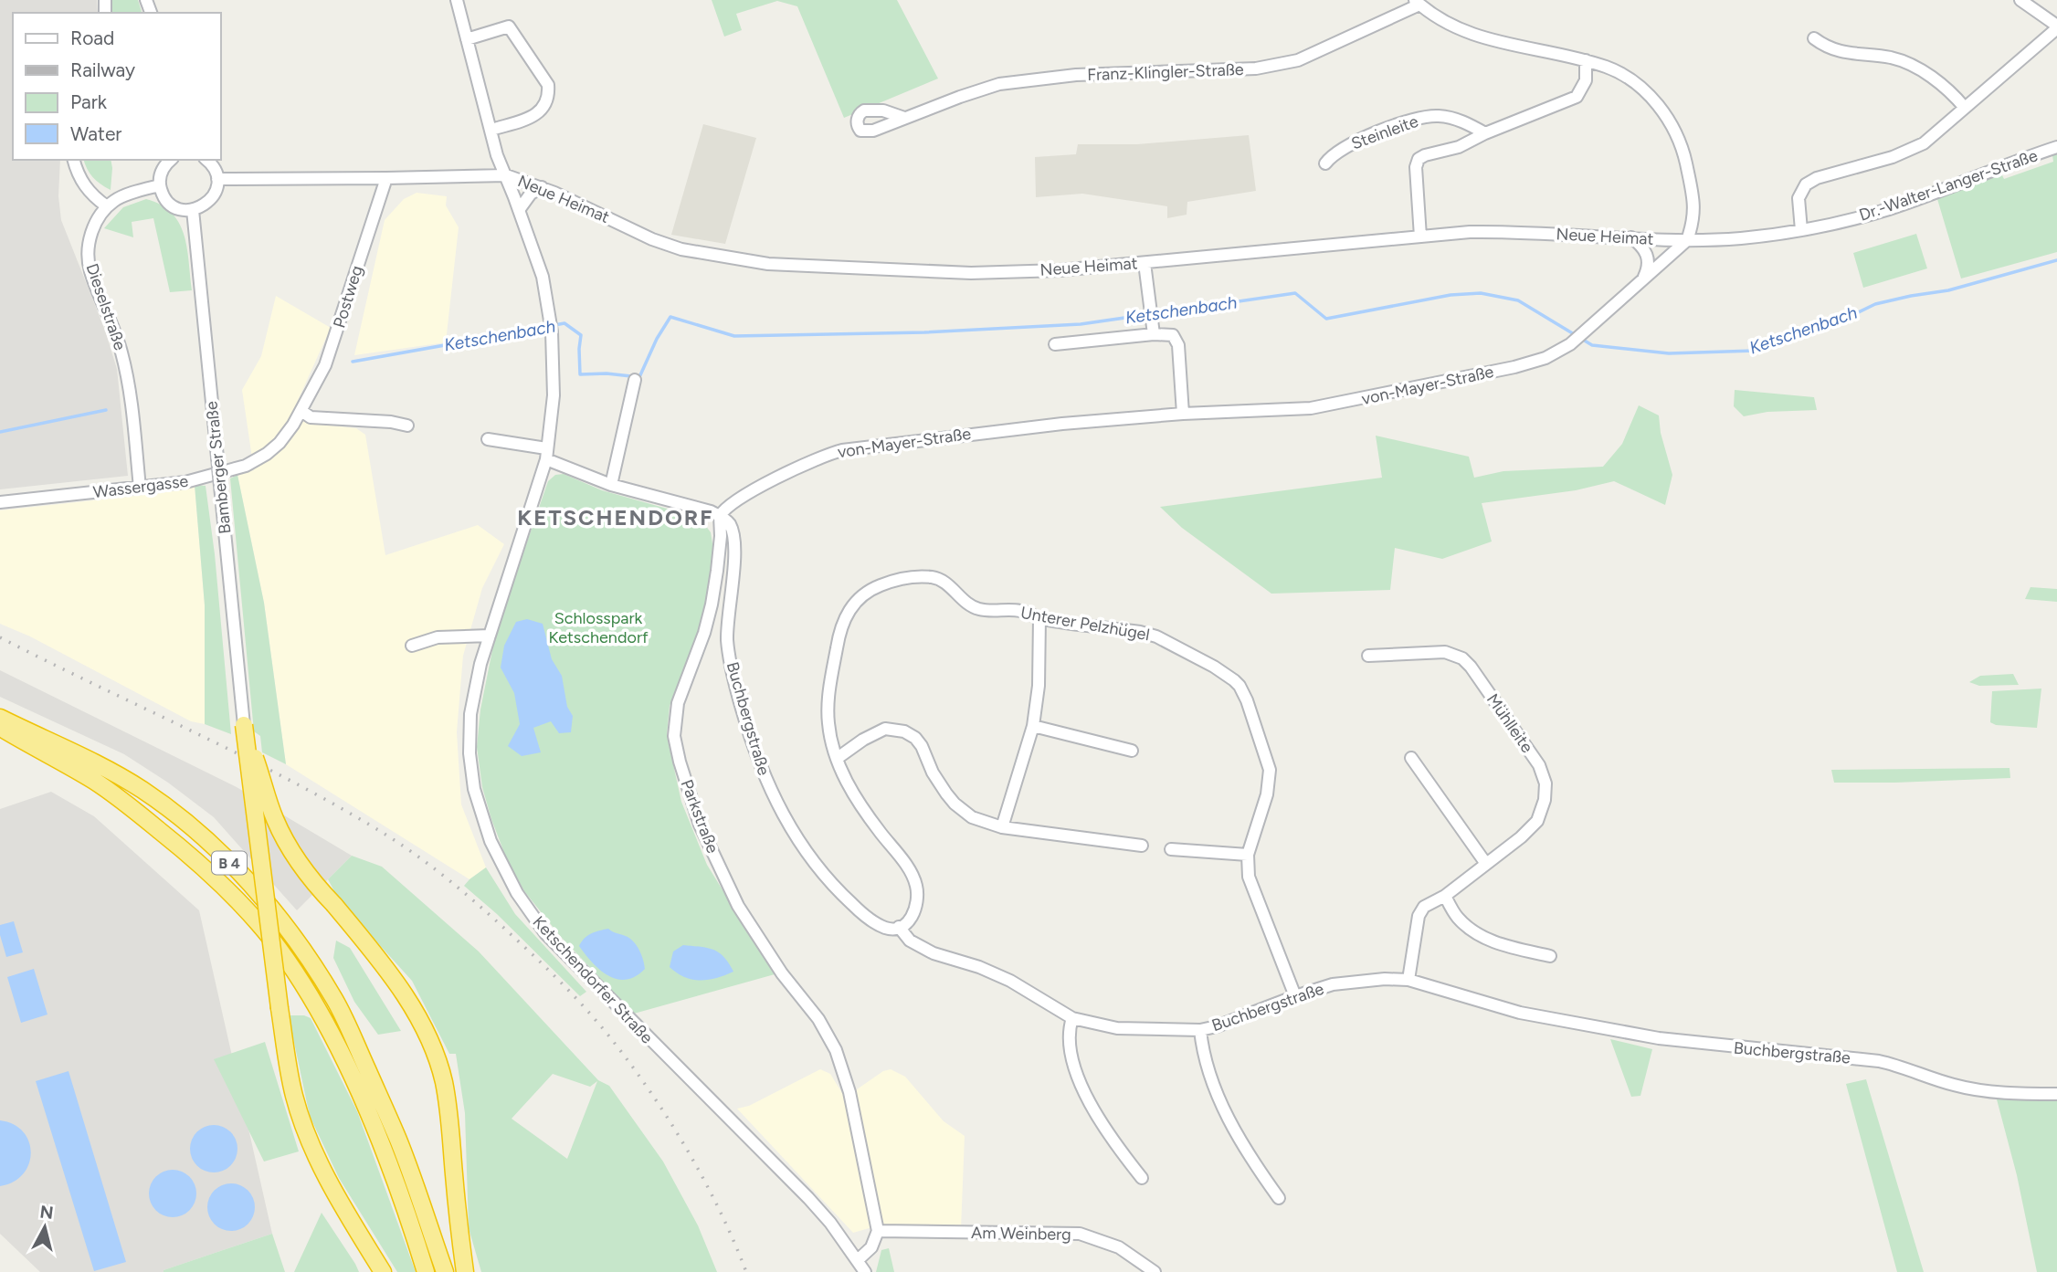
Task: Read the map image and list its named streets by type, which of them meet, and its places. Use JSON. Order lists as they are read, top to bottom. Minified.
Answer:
{"streets":{"highway":["B 4"],"street":["Franz-Klingler-Straße","Steinleite","Dr.-Walter-Langer-Straße","Neue Heimat","Postweg","Dieselstraße","von-Mayer-Straße","Bamberger Straße","Wassergasse","Unterer Pelzhügel","Buchbergstraße","Mühlleite","Parkstraße","Ketschendorfer Straße","Am Weinberg"]},"crossings":[["Dr.-Walter-Langer-Straße","Neue Heimat"],["Dr.-Walter-Langer-Straße","von-Mayer-Straße"],["Neue Heimat","von-Mayer-Straße"],["Neue Heimat","Ketschendorfer Straße"],["Postweg","Wassergasse"],["Dieselstraße","Wassergasse"],["von-Mayer-Straße","Buchbergstraße"],["von-Mayer-Straße","Parkstraße"],["Unterer Pelzhügel","Buchbergstraße"],["Buchbergstraße","Mühlleite"],["Buchbergstraße","Parkstraße"],["Parkstraße","Am Weinberg"]],"districts":["KETSCHENDORF"],"water":["Ketschenbach"],"parks":["Schlosspark Ketschendorf"],"legend":["Road","Railway","Park","Water"],"north":"top"}
